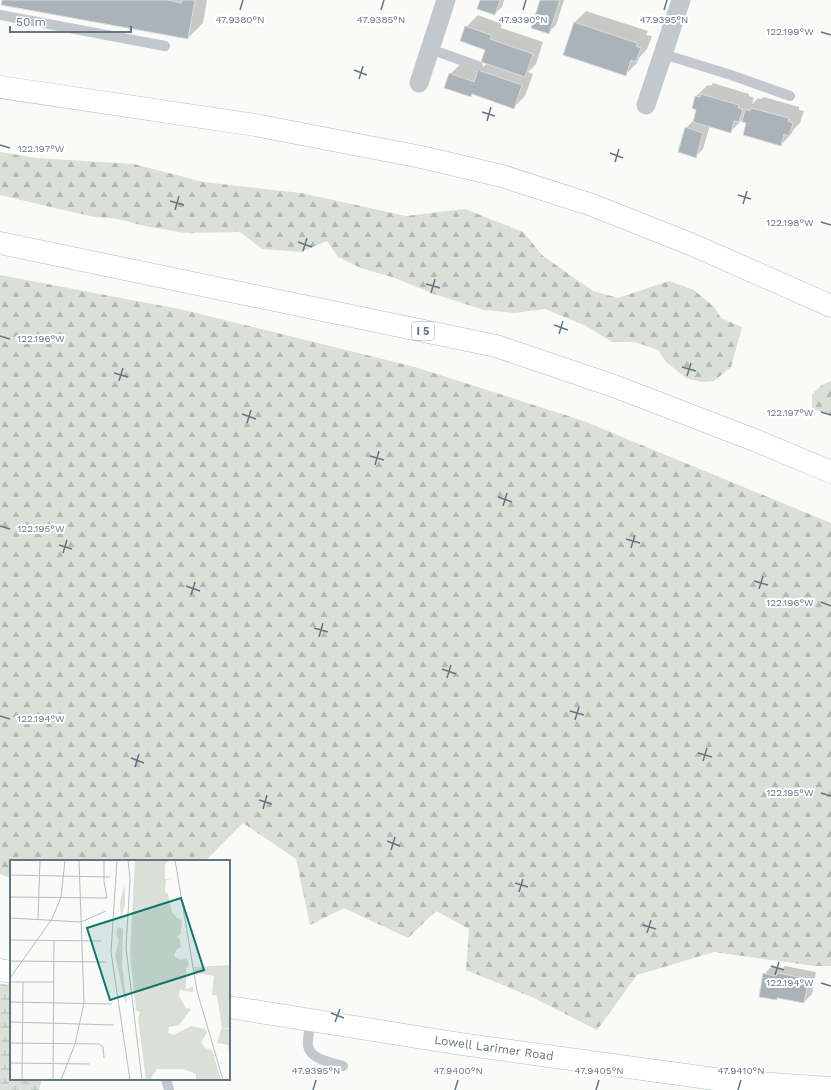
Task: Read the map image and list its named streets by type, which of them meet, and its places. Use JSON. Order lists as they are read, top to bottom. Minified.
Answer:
{"streets":{"main road":["I 5","Lowell Larimer Road"]},"scale_bar":"50 m","coordinates":["47.9380°N","47.9385°N","47.9390°N","47.9395°N","122.199°W","122.197°W","122.198°W","122.196°W","122.195°W","122.194°W","47.9400°N","47.9405°N","47.9410°N"]}
